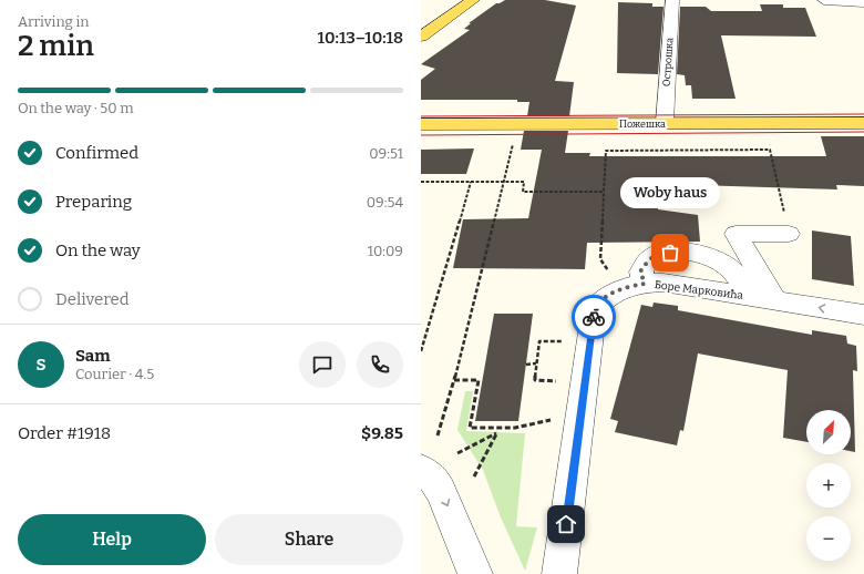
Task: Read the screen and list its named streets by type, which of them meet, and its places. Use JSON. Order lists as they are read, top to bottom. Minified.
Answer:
{"streets":{"main road":["Пожешка"],"street":["Острошка","Боре Марковића"]},"crossings":[["Острошка","Пожешка"]],"places":["Woby haus"],"north":"top right","page":{"heading":["2 min","Arriving in","10:13–10:18"],"panel":["Sam","Courier · 4.5","Order #1918","$9.85"],"bar":"On the way · 50 m","list":[["Confirmed","09:51"],["Preparing","09:54"],["On the way","10:09"],"Delivered"],"bubble":"Woby haus","round":"S","map_buttons":["+","−"],"buttons":["Help","Share"]}}
